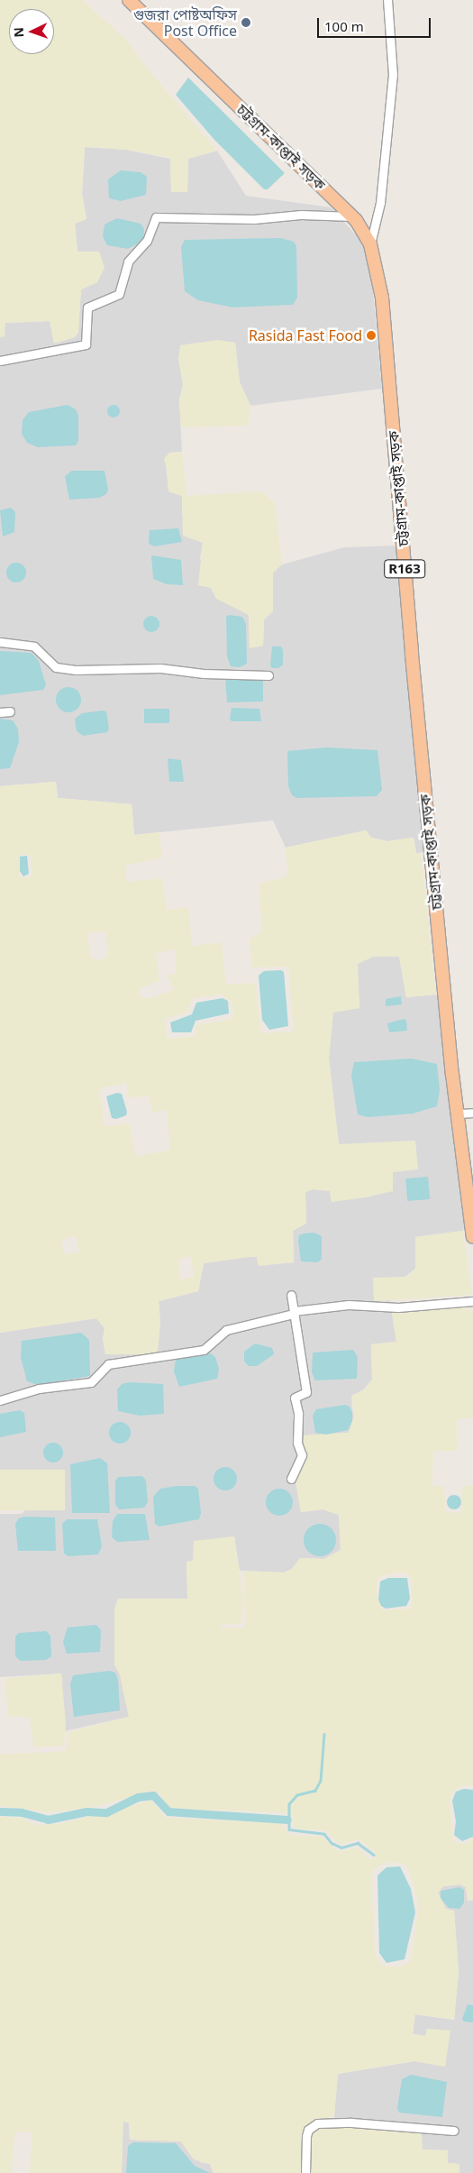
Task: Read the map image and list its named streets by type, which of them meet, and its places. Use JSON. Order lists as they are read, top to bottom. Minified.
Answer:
{"streets":{"main road":["চট্টগ্রাম-কাপ্তাই সড়ক","R163"]},"places":["গুজরা পোষ্টঅফিস Post Office","Rasida Fast Food"],"scale_bar":"100 m","north":"left"}
